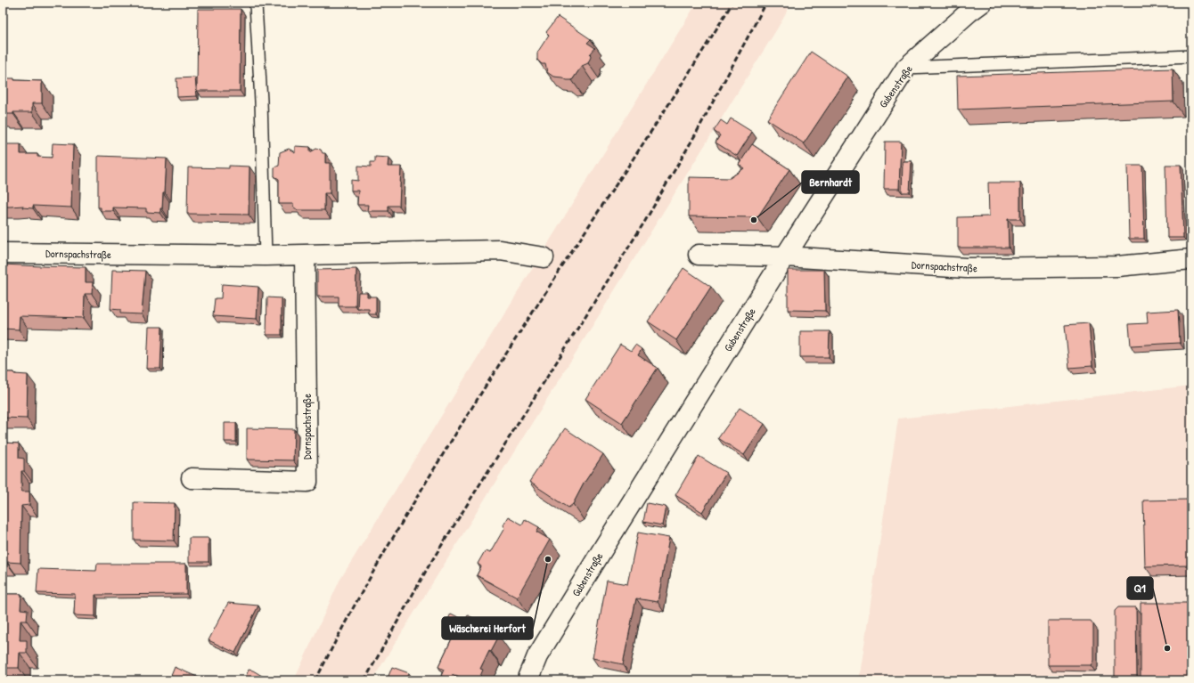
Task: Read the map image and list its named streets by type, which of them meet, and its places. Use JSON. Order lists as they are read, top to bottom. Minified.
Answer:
{"streets":{"street":["Gubenstraße","Dornspachstraße"]},"crossings":[["Gubenstraße","Dornspachstraße"]],"places":["Bernhardt","Wäscherei Herfort","Q1"]}
